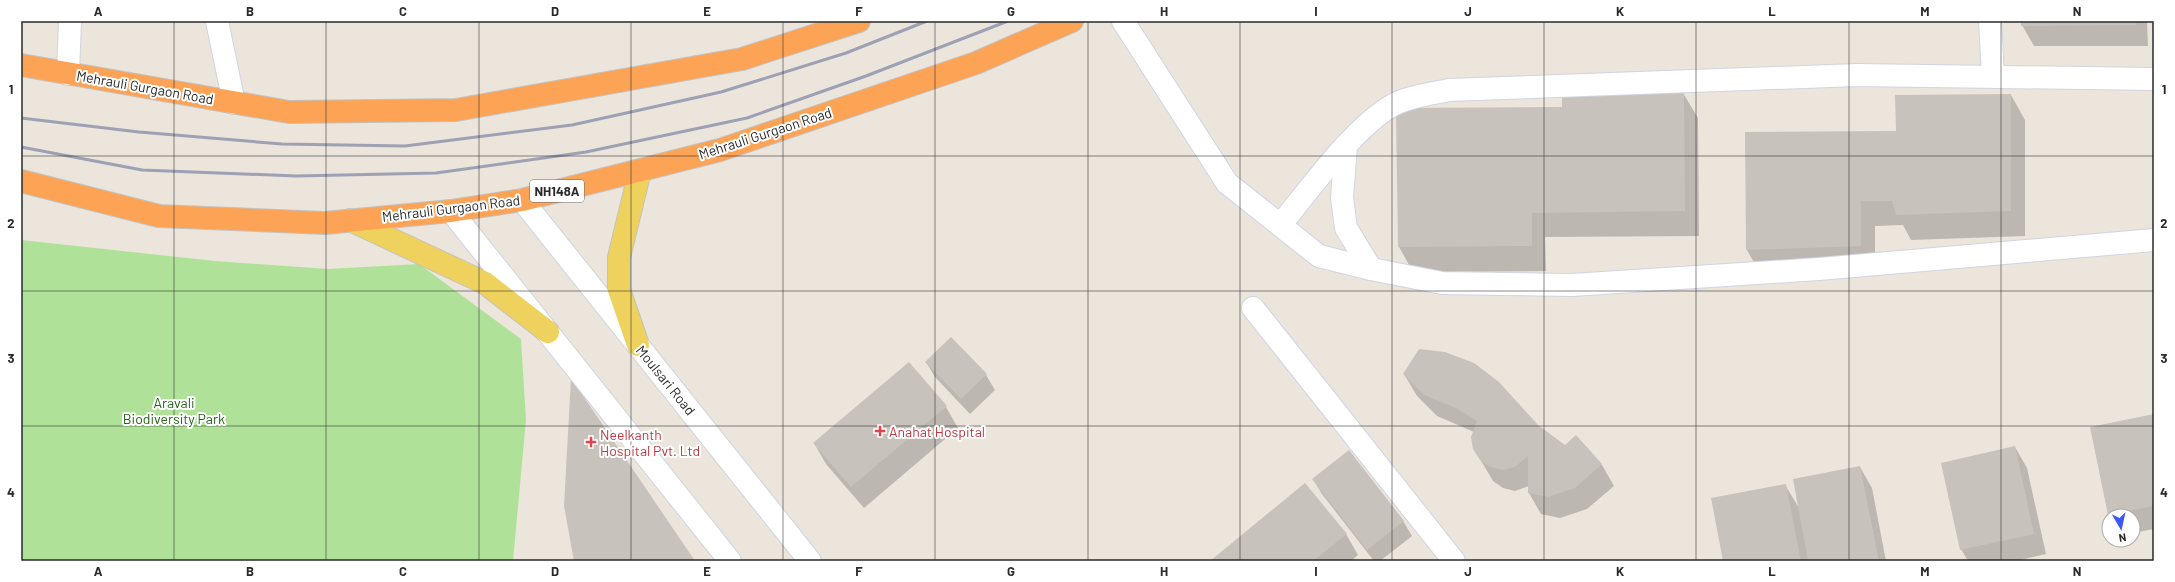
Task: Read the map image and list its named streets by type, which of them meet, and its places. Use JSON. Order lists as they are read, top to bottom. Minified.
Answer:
{"streets":{"highway":["Mehrauli Gurgaon Road","NH148A"],"street":["Moulsari Road"]},"crossings":[["Mehrauli Gurgaon Road","Moulsari Road"]],"parks":["Aravali Biodiversity Park"],"places":{"health":["Anahat Hospital","Neelkanth Hospital Pvt. Ltd"]},"north":"bottom","grid":{"columns":["A","B","C","D","E","F","G","H","I","J","K","L","M","N"],"rows":["1","2","3","4"]}}
